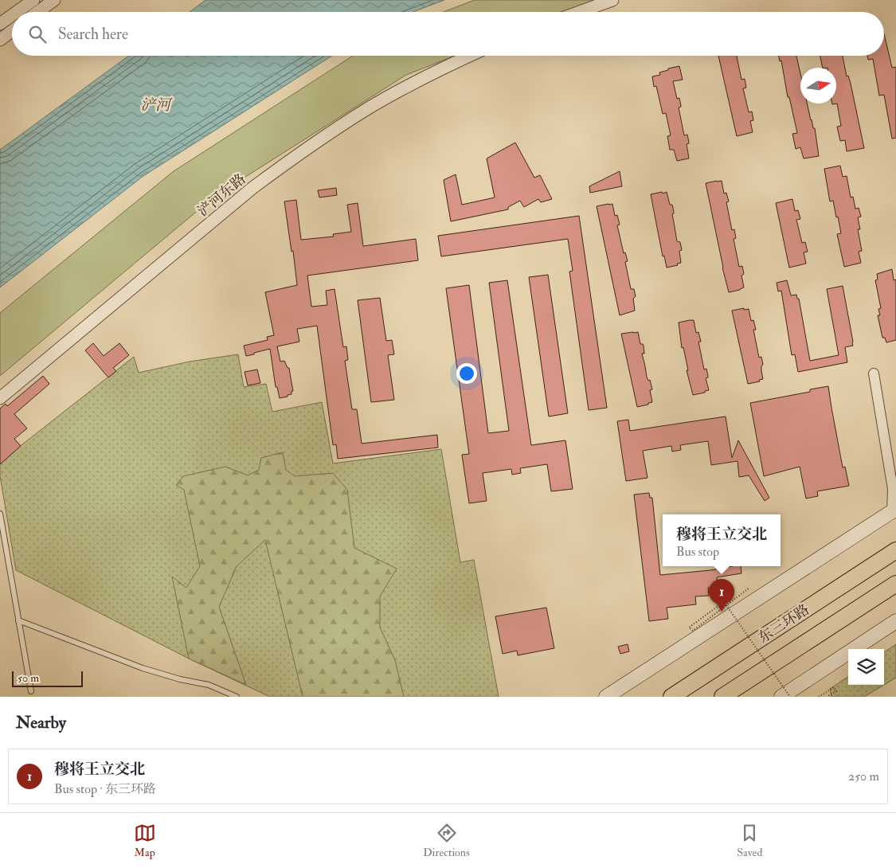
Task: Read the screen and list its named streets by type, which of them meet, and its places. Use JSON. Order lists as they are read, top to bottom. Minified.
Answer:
{"streets":{"highway":["东三环路"],"street":["浐河东路"]},"water":["浐河"],"scale_bar":"50 m","north":"right","page":{"search":"Search here","popup":["穆将王立交北","Bus stop"],"pins":"1","scale":"50 m","heading":"Nearby","list":[{"mark":"1","name":"穆将王立交北","note":"Bus stop · 东三环路","value":"250 m"}],"nav":["Map","Directions","Saved"]}}
